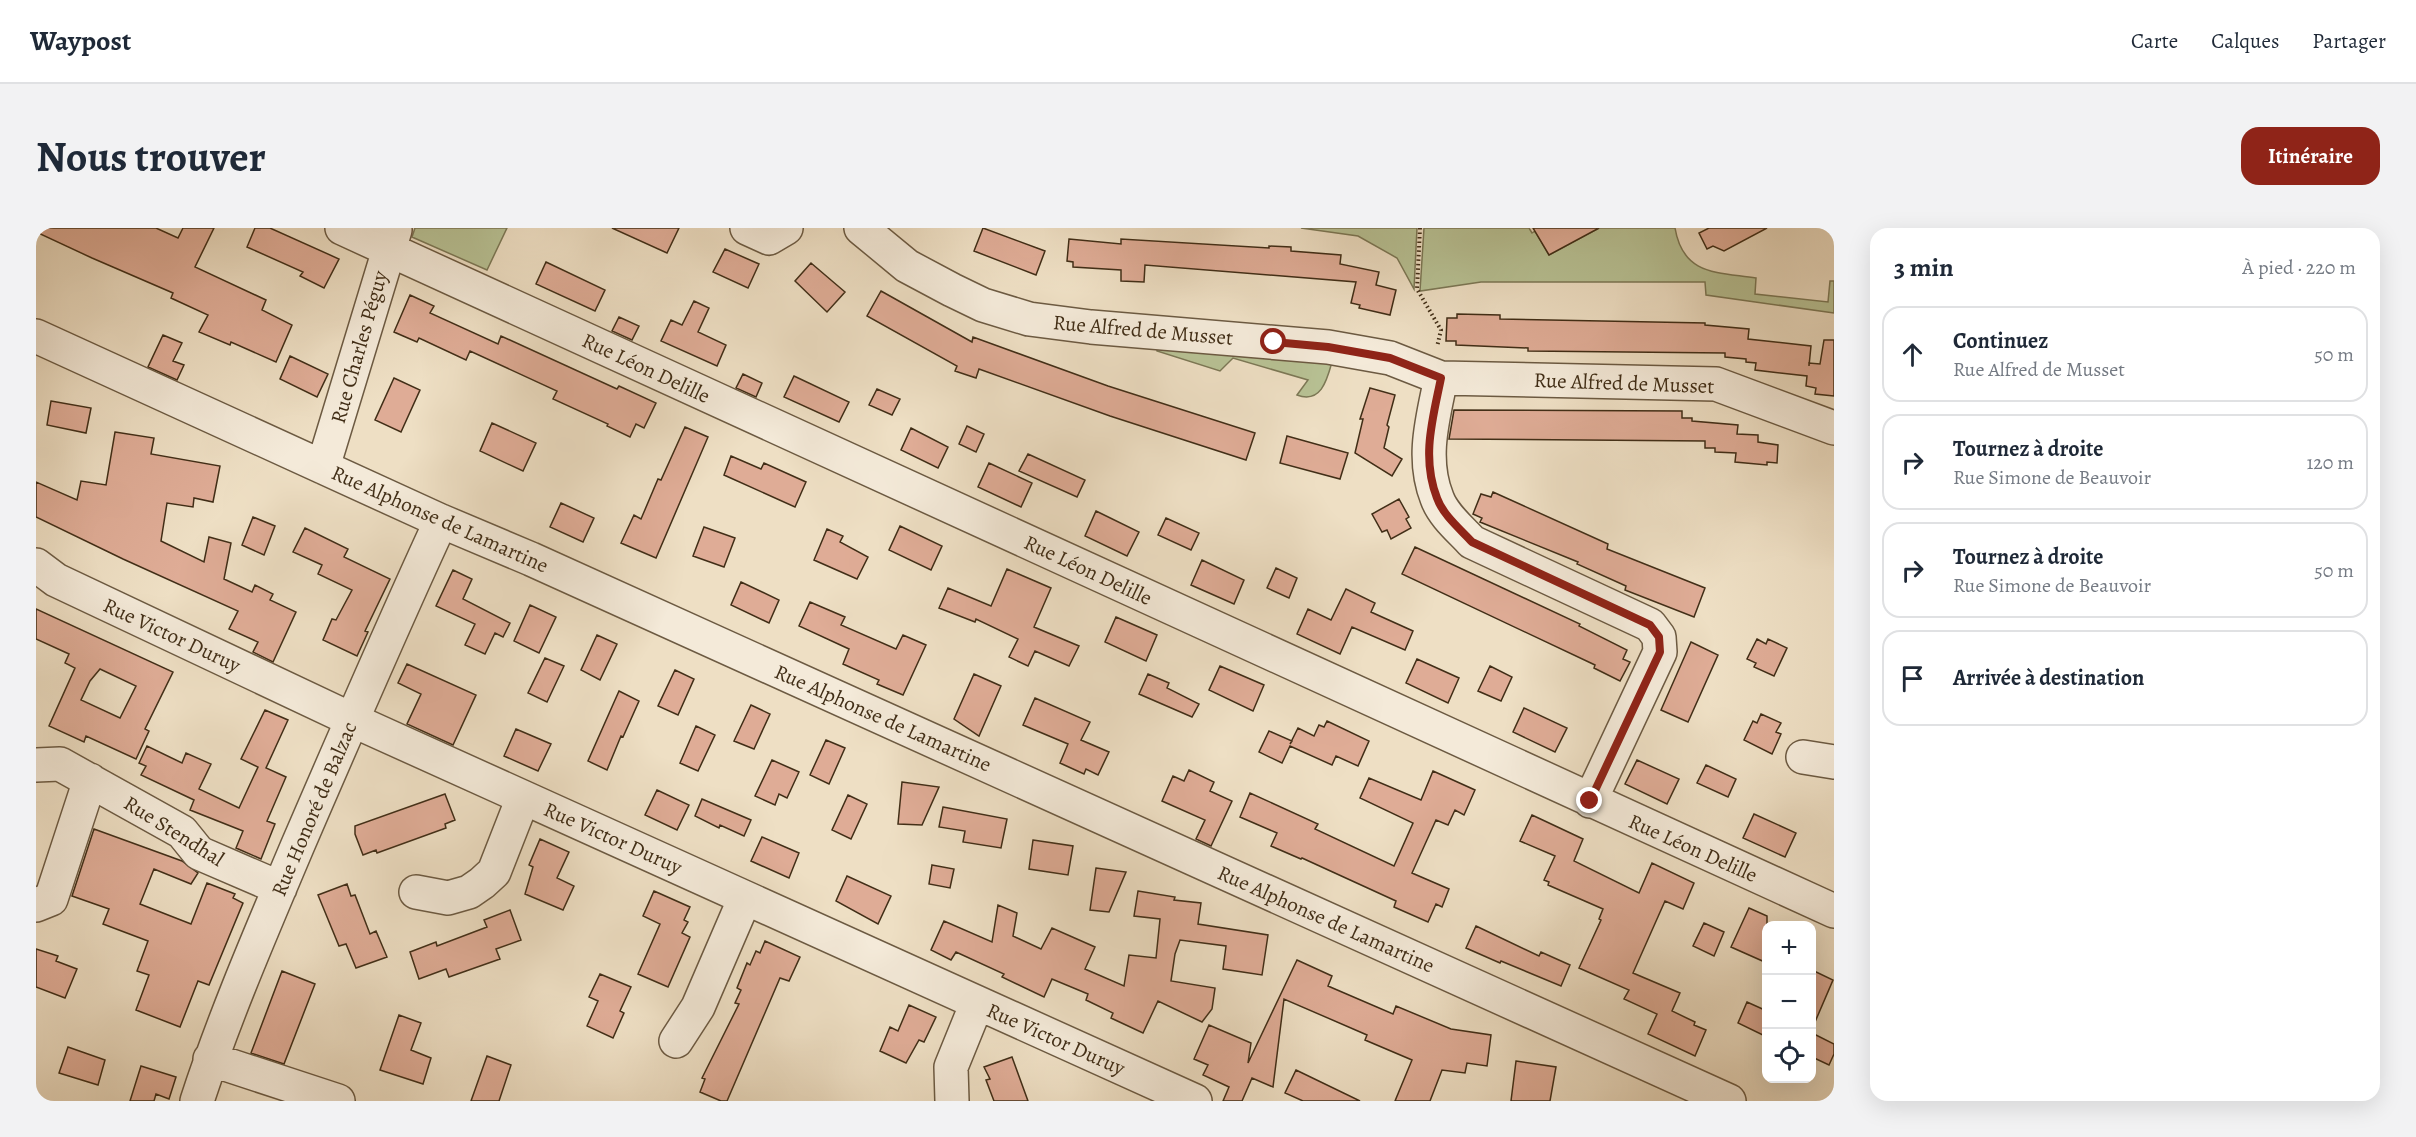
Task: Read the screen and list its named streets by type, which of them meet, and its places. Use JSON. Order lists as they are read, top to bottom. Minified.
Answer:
{"streets":{"street":["Rue Alfred de Musset","Rue Charles Péguy","Rue Léon Delille","Rue Alphonse de Lamartine","Rue Victor Duruy","Rue Honoré de Balzac","Rue Stendhal"]},"crossings":[["Rue Charles Péguy","Rue Léon Delille"],["Rue Charles Péguy","Rue Alphonse de Lamartine"],["Rue Alphonse de Lamartine","Rue Honoré de Balzac"],["Rue Victor Duruy","Rue Honoré de Balzac"],["Rue Honoré de Balzac","Rue Stendhal"]],"page":{"header":"Waypost","nav":["Carte","Calques","Partager"],"buttons":"Itinéraire","title":"Nous trouver","heading":["3 min","À pied · 220 m"],"list":[["Continuez","Rue Alfred de Musset","50 m"],["Tournez à droite","Rue Simone de Beauvoir","120 m"],["Tournez à droite","Rue Simone de Beauvoir","50 m"],"Arrivée à destination"],"map_buttons":["+","−"]}}
